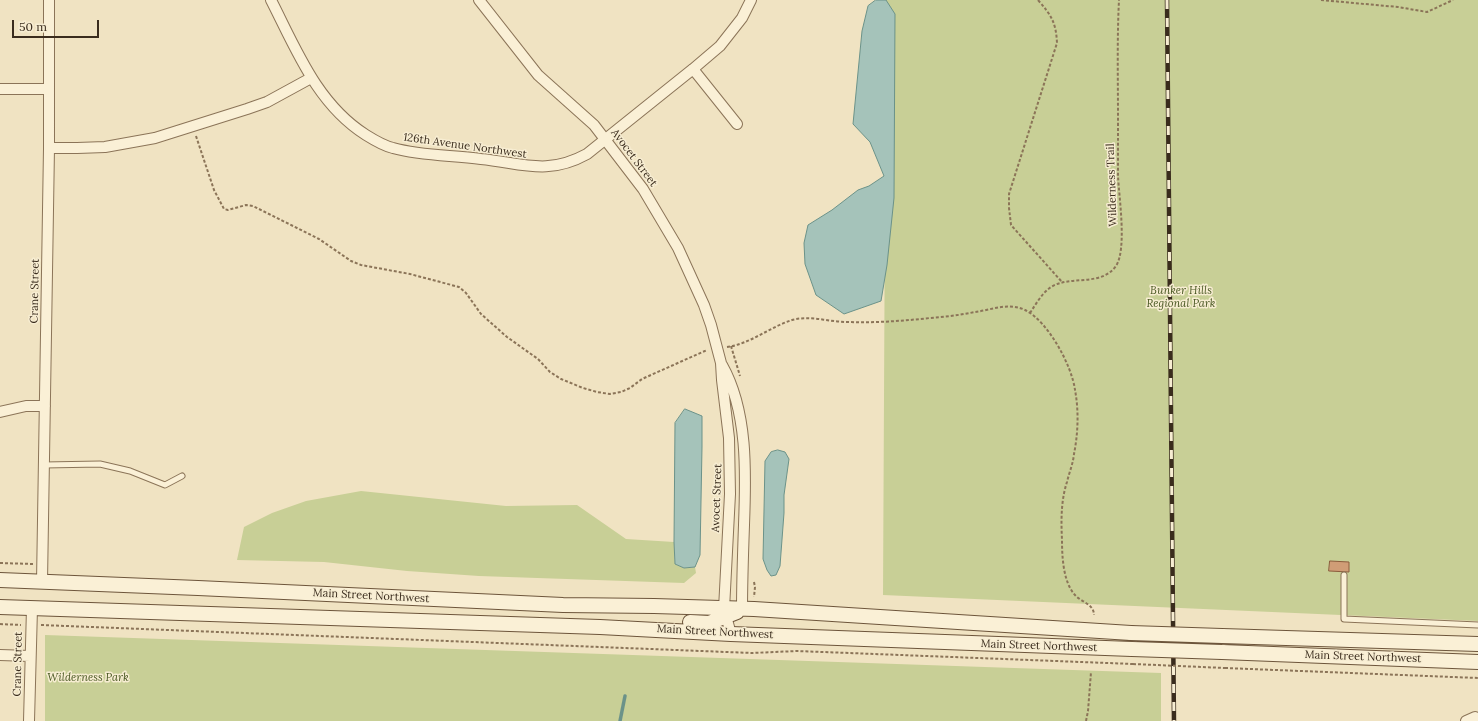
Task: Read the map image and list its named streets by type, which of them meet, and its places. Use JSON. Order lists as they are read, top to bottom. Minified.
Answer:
{"streets":{"main road":["Main Street Northwest"],"street":["126th Avenue Northwest","Avocet Street","Crane Street"],"path":["Wilderness Trail"]},"crossings":[["126th Avenue Northwest","Avocet Street"],["Avocet Street","Main Street Northwest"],["Crane Street","Main Street Northwest"]],"parks":["Bunker Hills Regional Park","Wilderness Park"],"scale_bar":"50 m"}
